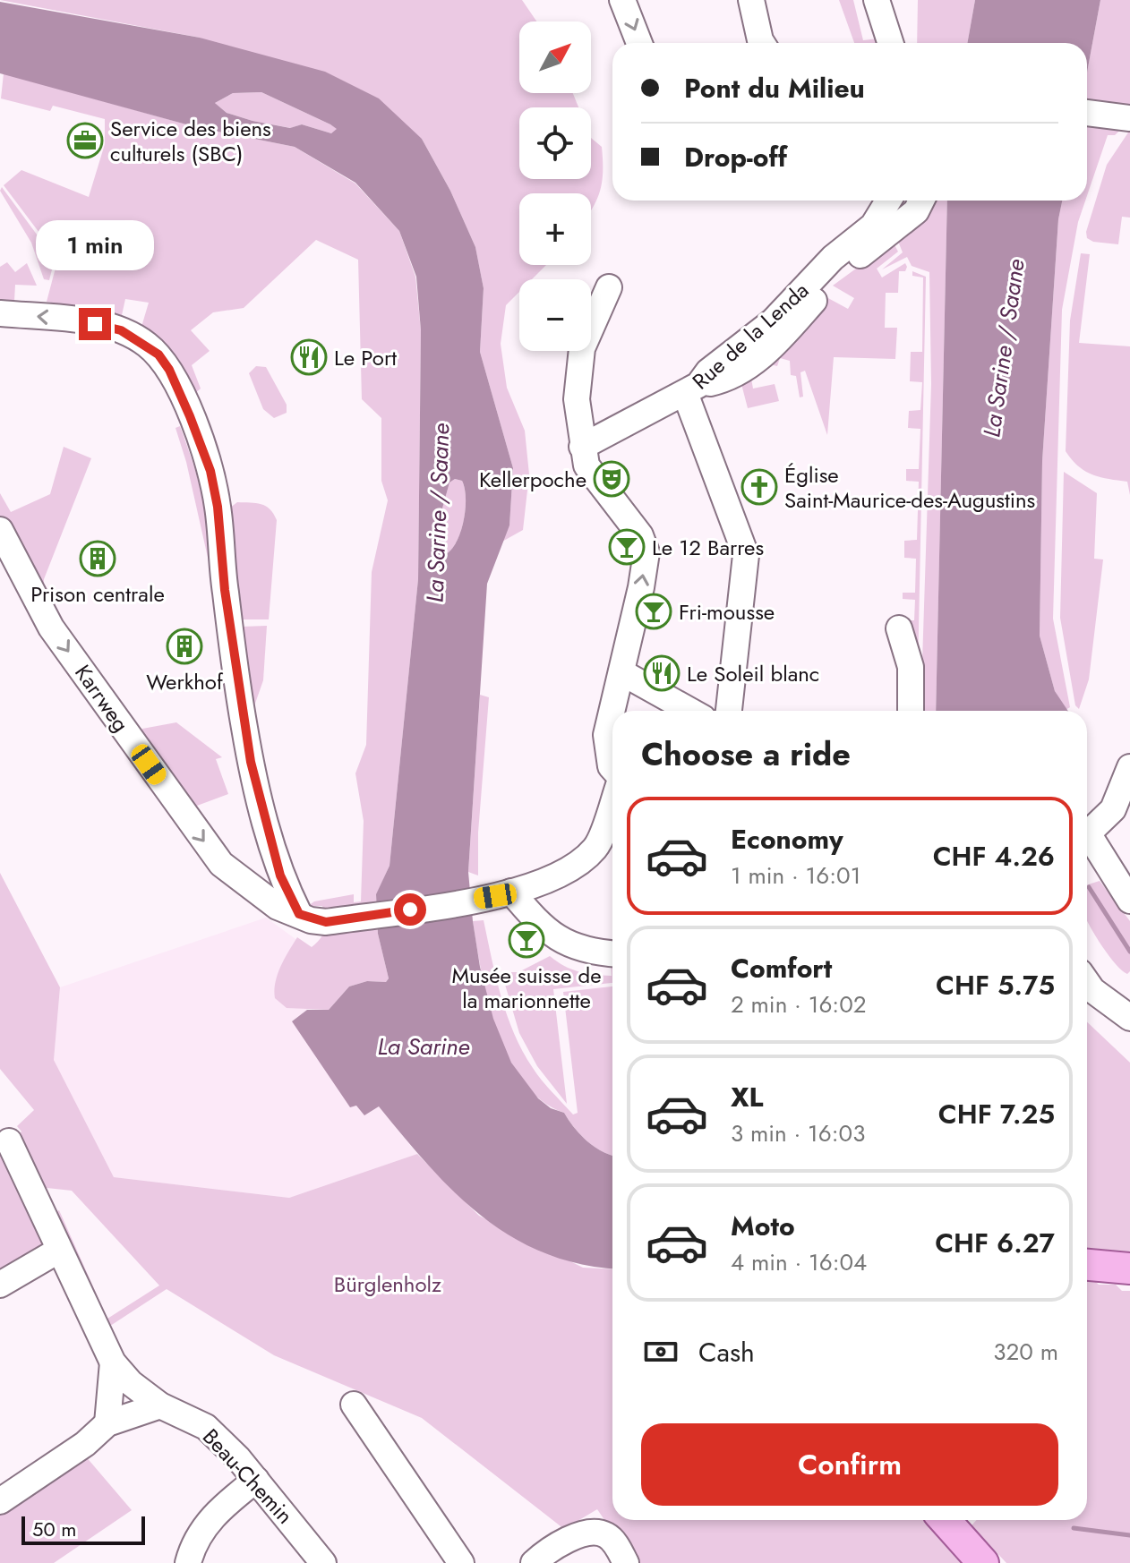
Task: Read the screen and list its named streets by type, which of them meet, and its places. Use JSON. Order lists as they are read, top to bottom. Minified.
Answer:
{"streets":{"street":["Rue de la Lenda","Karrweg","Beau-Chemin"]},"one_way":["Karrweg"],"water":["La Sarine / Saane","La Sarine"],"parks":["Bürglenholz"],"places":{"office":["Service des biens culturels (SBC)"],"restaurant":["Le Port","Le Soleil blanc"],"theatre":["Kellerpoche"],"church":["Église Saint-Maurice-des-Augustins"],"bar":["Le 12 Barres","Fri-mousse","Musée suisse de la marionnette"],"building":["Prison centrale","Werkhof"]},"scale_bar":"50 m","north":"top right","page":{"map_buttons":["+","−"],"banner":["Pont du Milieu","Drop-off"],"bubble":"1 min","heading":"Choose a ride","list":[{"name":"Economy","note":"1 min · 16:01","value":"CHF 4.26"},{"name":"Comfort","note":"2 min · 16:02","value":"CHF 5.75"},{"name":"XL","note":"3 min · 16:03","value":"CHF 7.25"},{"name":"Moto","note":"4 min · 16:04","value":"CHF 6.27"}],"pay":["Cash","320 m"],"buttons":"Confirm","scale":"50 m"}}
